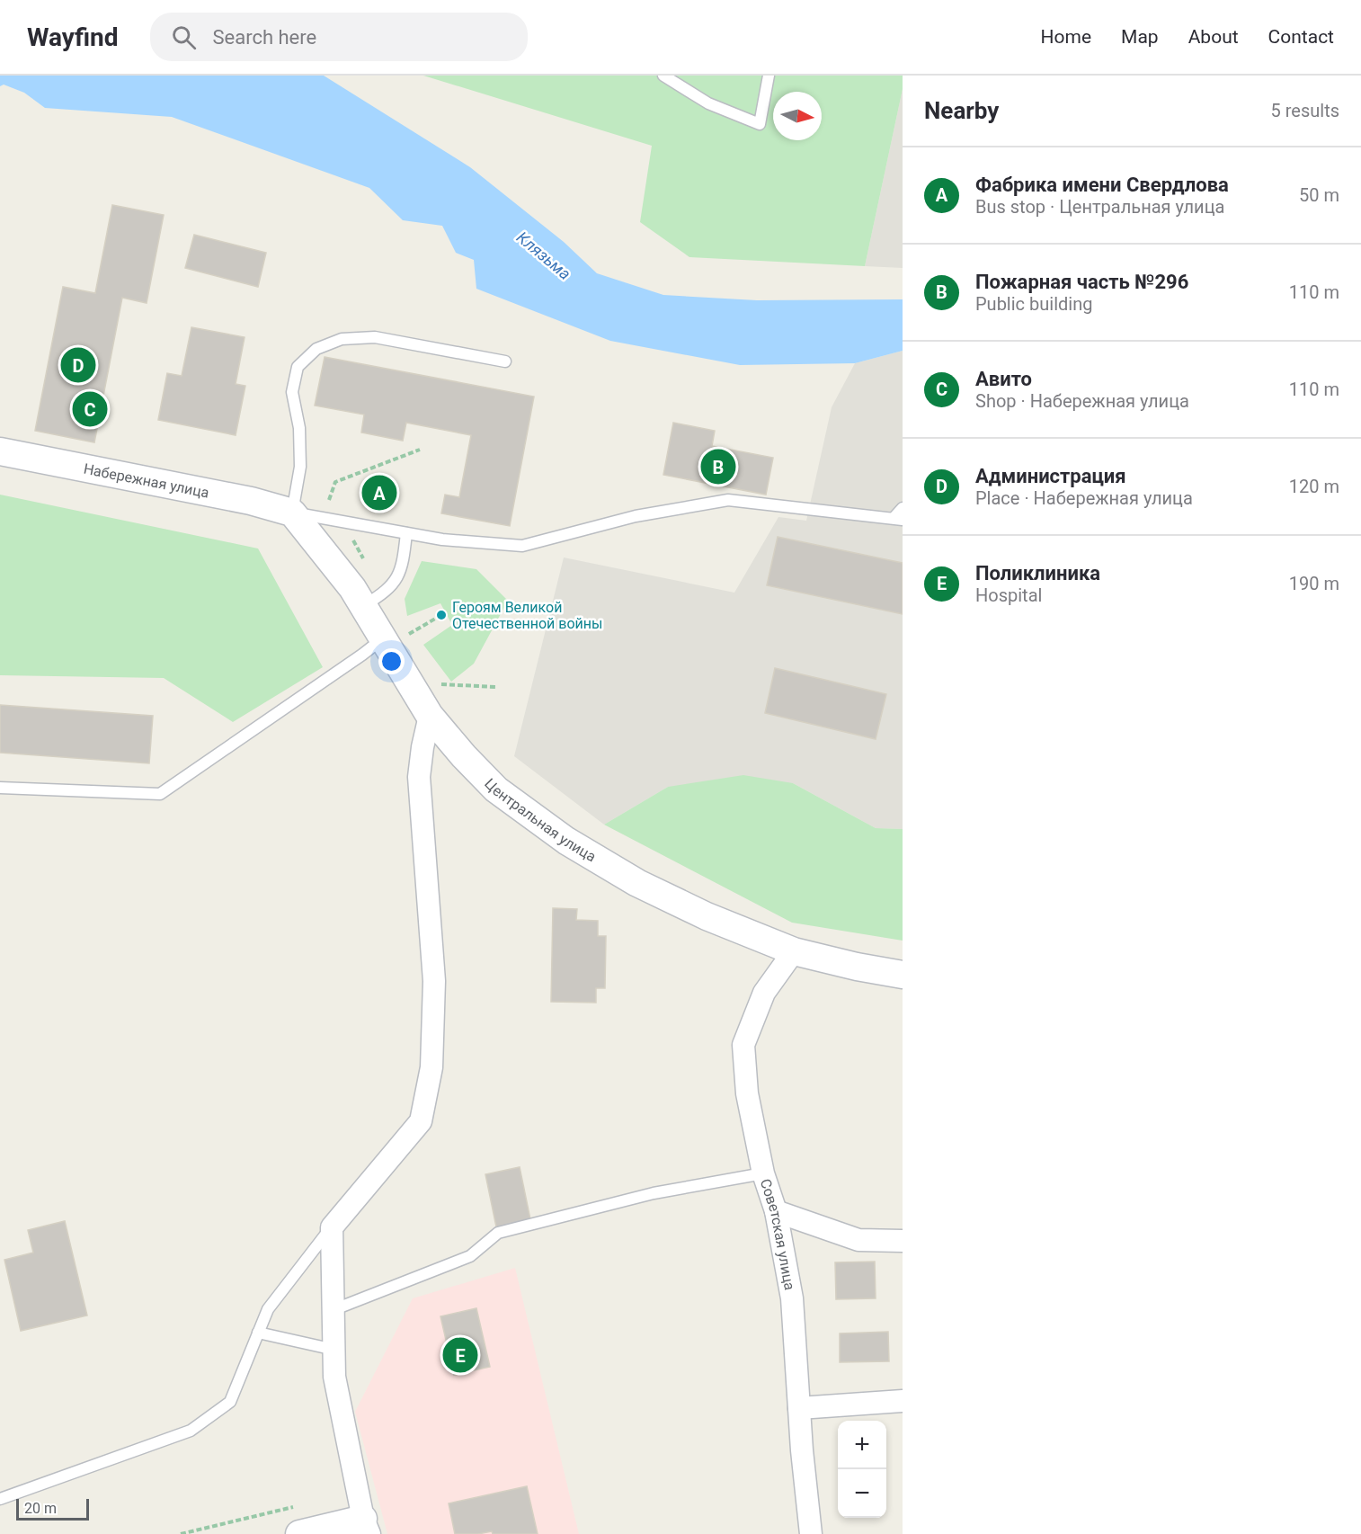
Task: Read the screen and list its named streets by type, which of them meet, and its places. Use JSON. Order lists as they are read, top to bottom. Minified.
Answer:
{"streets":{"street":["Набережная улица","Центральная улица","Советская улица"]},"crossings":[["Набережная улица","Центральная улица"],["Центральная улица","Советская улица"]],"water":["Клязьма"],"places":["Героям Великой Отечественной войны"],"scale_bar":"20 m","north":"right","page":{"header":"Wayfind","search":"Search here","nav":["Home","Map","About","Contact"],"heading":["Nearby","5 results"],"list":[{"mark":"A","name":"Фабрика имени Свердлова","note":"Bus stop · Центральная улица","value":"50 m"},{"mark":"B","name":"Пожарная часть №296","note":"Public building","value":"110 m"},{"mark":"C","name":"Авито","note":"Shop · Набережная улица","value":"110 m"},{"mark":"D","name":"Администрация","note":"Place · Набережная улица","value":"120 m"},{"mark":"E","name":"Поликлиника","note":"Hospital","value":"190 m"}],"pins":["D","C","B","A","E"],"map_buttons":["+","−"],"scale":"20 m"}}
